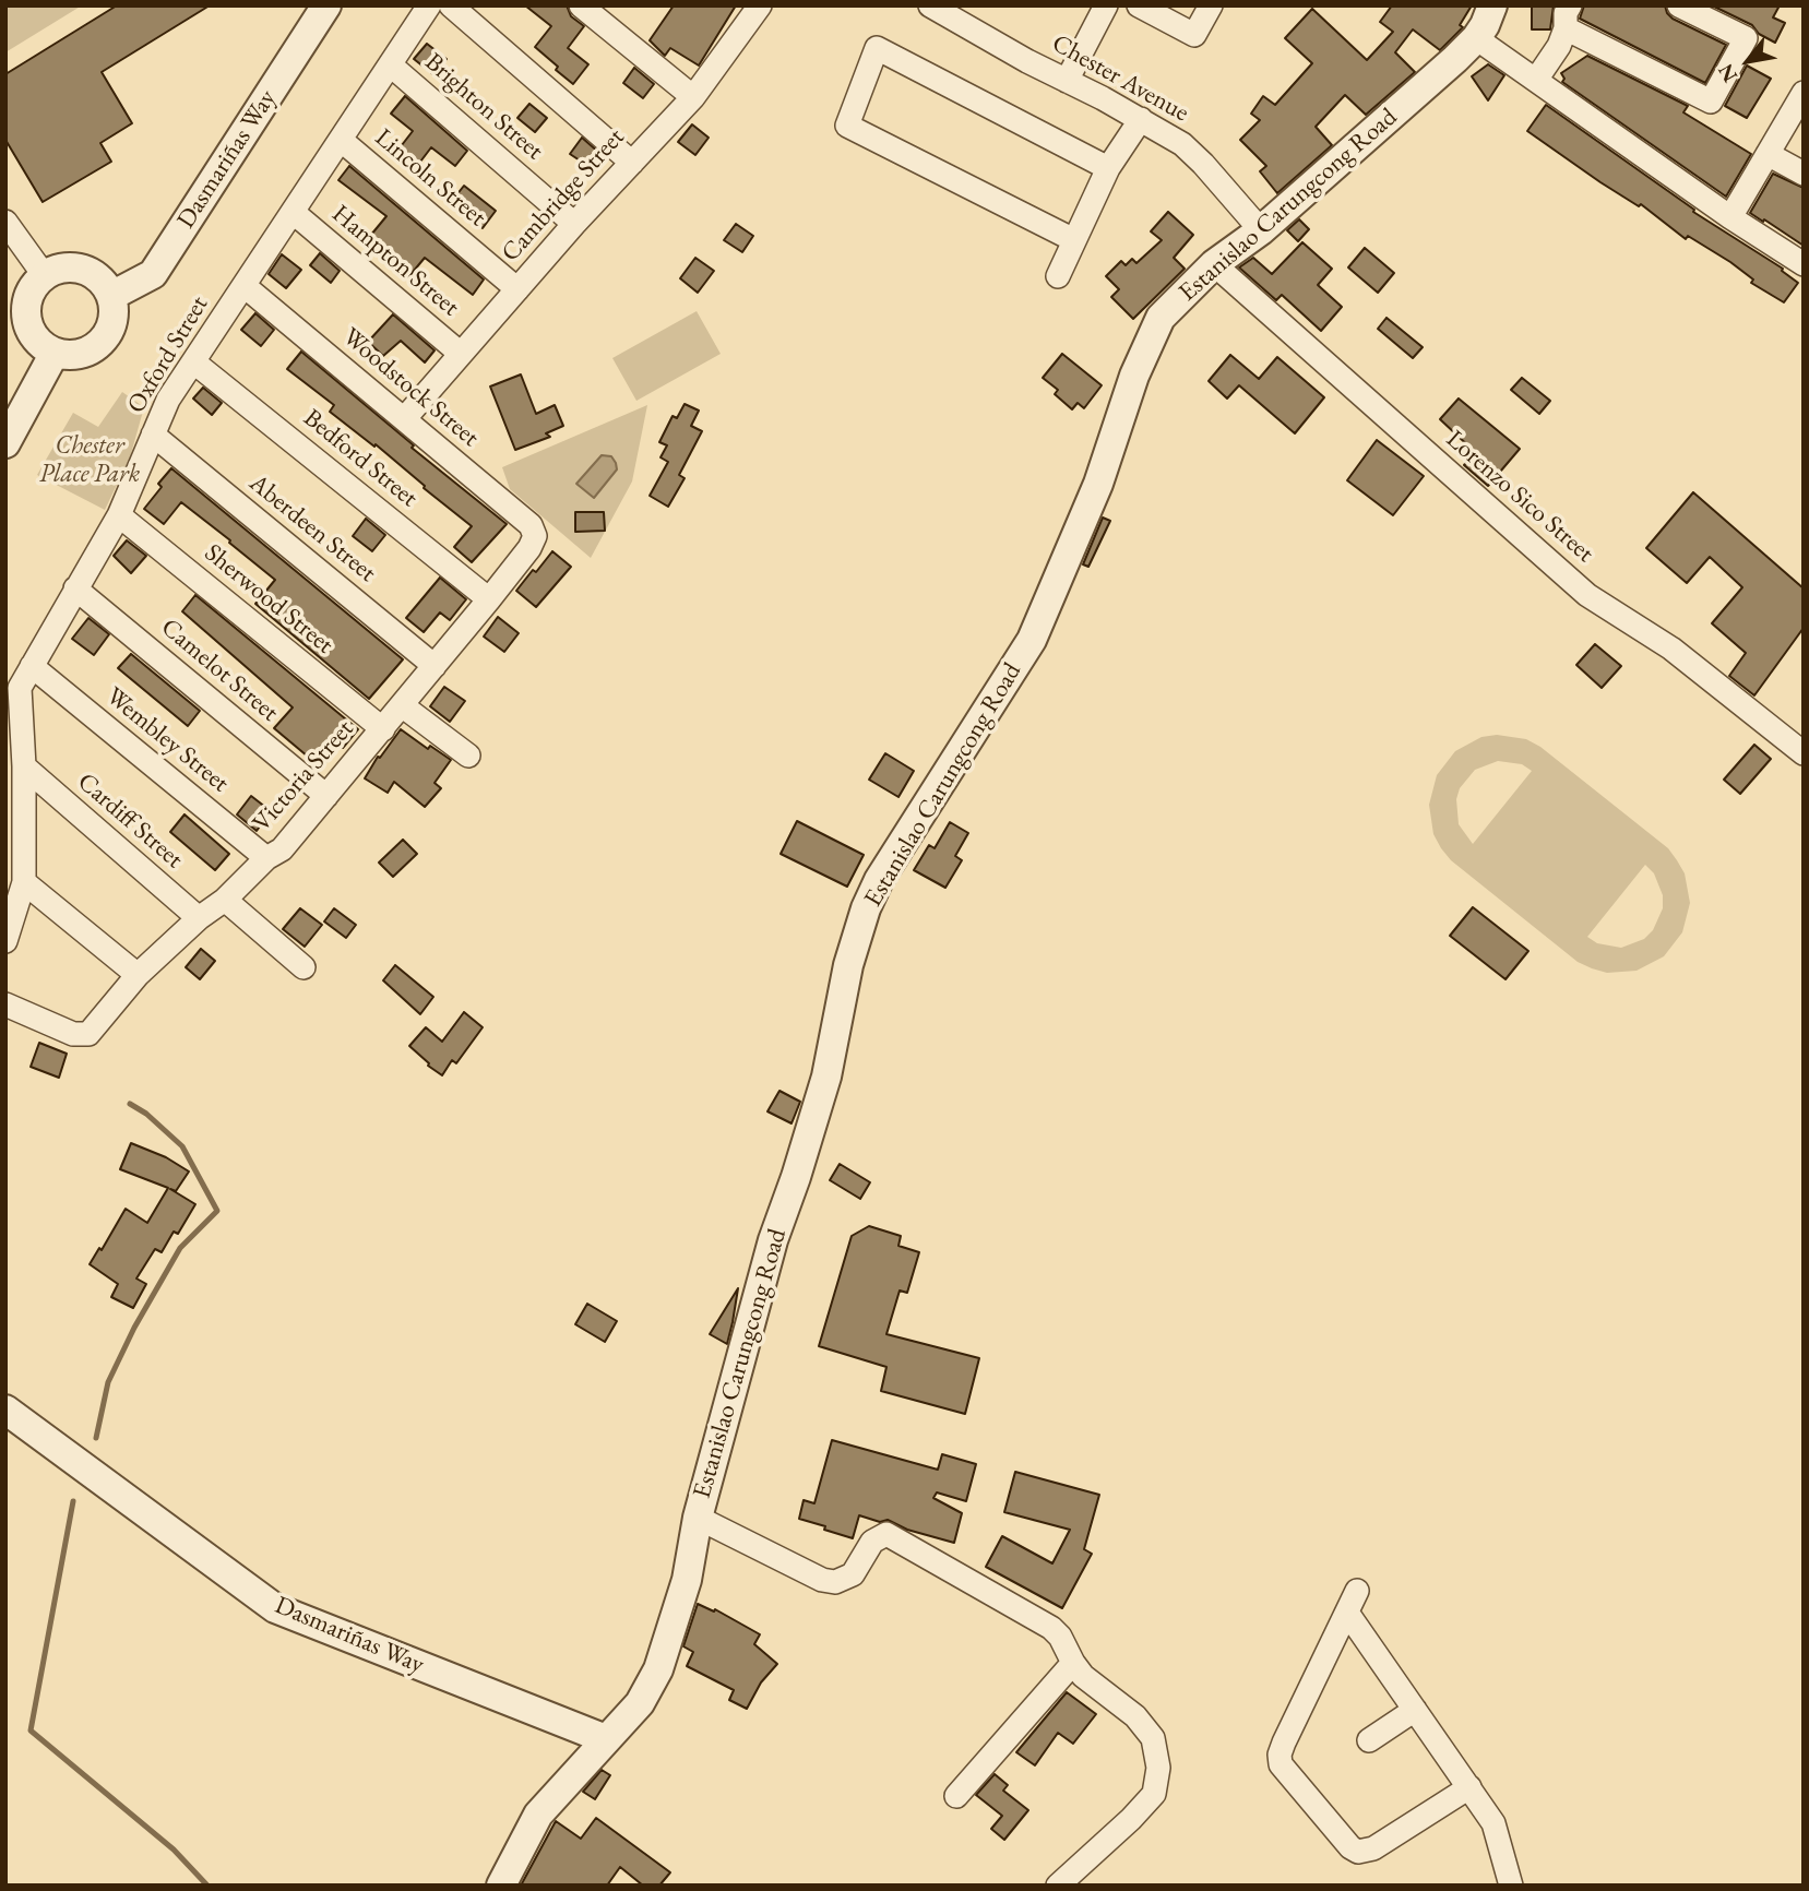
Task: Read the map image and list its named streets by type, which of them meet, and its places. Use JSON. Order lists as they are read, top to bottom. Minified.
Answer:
{"streets":{"street":["Chester Avenue","Brighton Street","Dasmariñas Way","Lincoln Street","Cambridge Street","Estanislao Carungcong Road","Hampton Street","Oxford Street","Woodstock Street","Bedford Street","Lorenzo Sico Street","Aberdeen Street","Sherwood Street","Camelot Street","Wembley Street","Victoria Street","Cardiff Street"]},"crossings":[["Chester Avenue","Estanislao Carungcong Road"],["Brighton Street","Cambridge Street"],["Brighton Street","Oxford Street"],["Dasmariñas Way","Estanislao Carungcong Road"],["Lincoln Street","Cambridge Street"],["Lincoln Street","Oxford Street"],["Cambridge Street","Hampton Street"],["Cambridge Street","Woodstock Street"],["Estanislao Carungcong Road","Lorenzo Sico Street"],["Hampton Street","Oxford Street"],["Oxford Street","Woodstock Street"],["Oxford Street","Bedford Street"],["Oxford Street","Aberdeen Street"],["Oxford Street","Sherwood Street"],["Oxford Street","Camelot Street"],["Oxford Street","Wembley Street"],["Oxford Street","Cardiff Street"],["Woodstock Street","Victoria Street"],["Bedford Street","Victoria Street"],["Aberdeen Street","Victoria Street"],["Sherwood Street","Victoria Street"],["Camelot Street","Victoria Street"],["Wembley Street","Victoria Street"],["Victoria Street","Cardiff Street"]],"parks":["Chester Place Park"],"north":"bottom left"}
